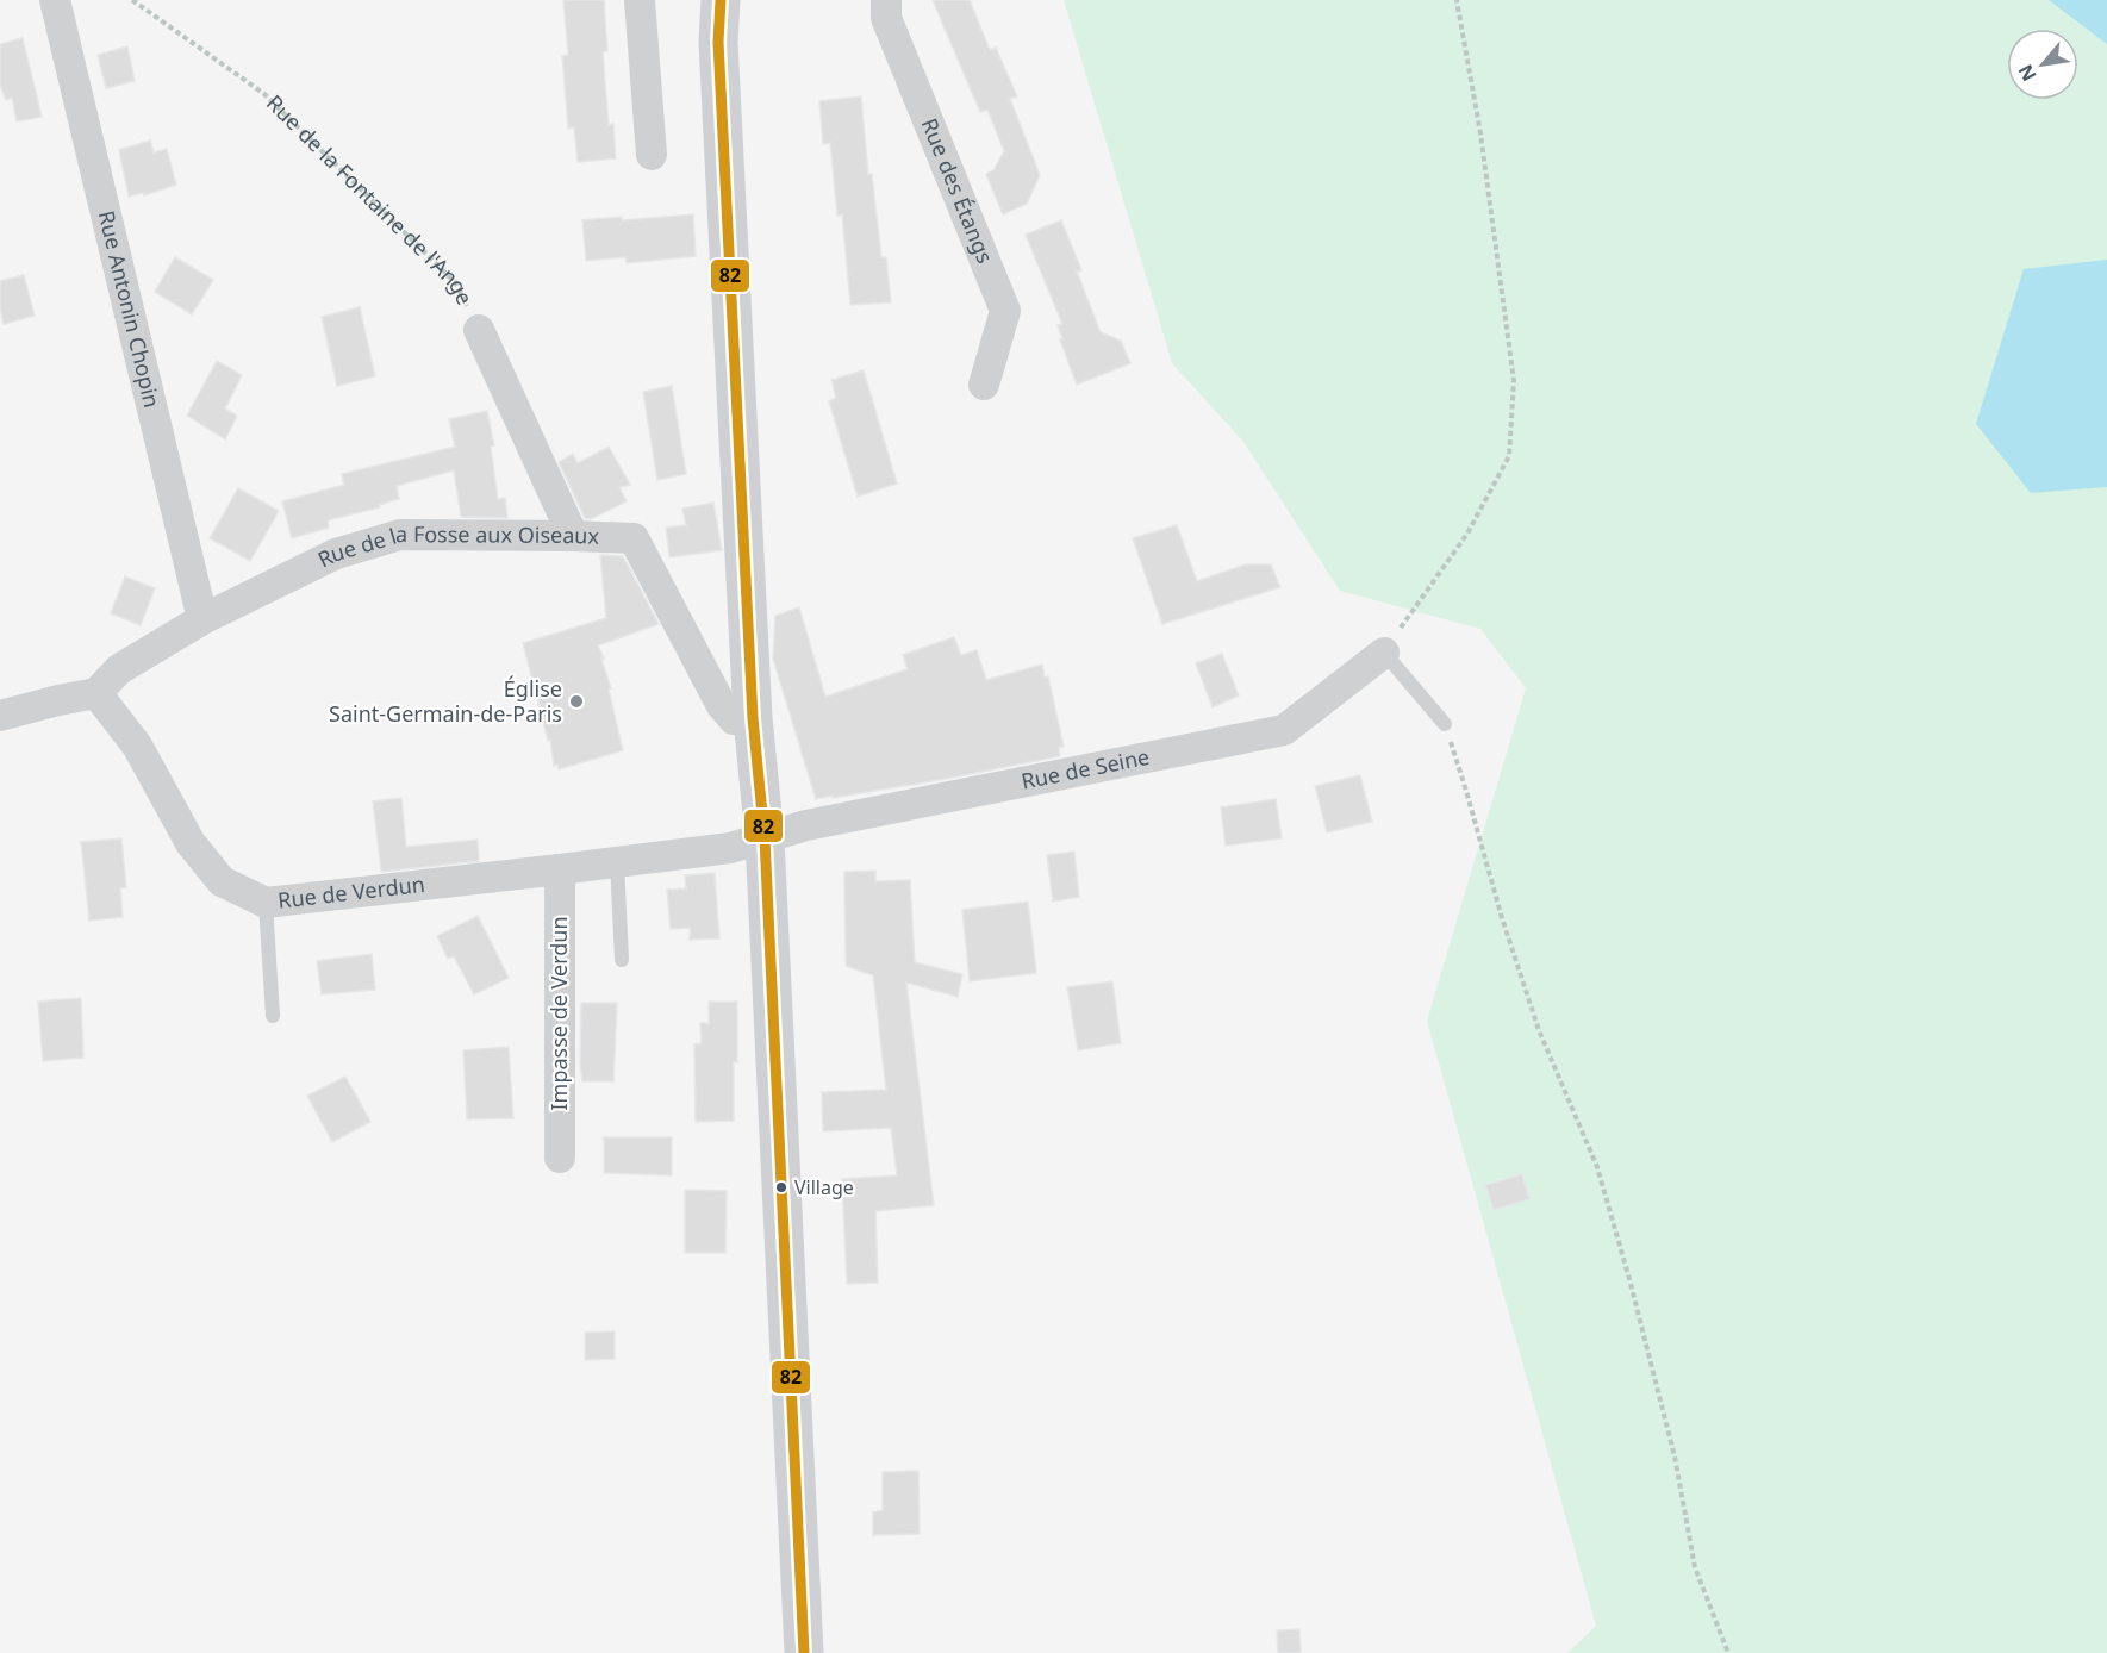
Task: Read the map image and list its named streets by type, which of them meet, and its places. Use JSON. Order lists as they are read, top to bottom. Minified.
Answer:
{"streets":{"street":["Rue des Étangs","Rue de la Fontaine de l'Ange","Rue Antonin Chopin","Rue de la Fosse aux Oiseaux","Rue de Seine","Rue de Verdun","Impasse de Verdun"]},"crossings":[["Rue de la Fontaine de l'Ange","Rue de la Fosse aux Oiseaux"],["Rue Antonin Chopin","Rue de la Fosse aux Oiseaux"],["Rue de la Fosse aux Oiseaux","Rue de Verdun"],["Rue de Seine","Rue de Verdun"],["Rue de Verdun","Impasse de Verdun"]],"places":["Église Saint-Germain-de-Paris","Village"],"lines":["transit line 82"],"north":"bottom left"}
